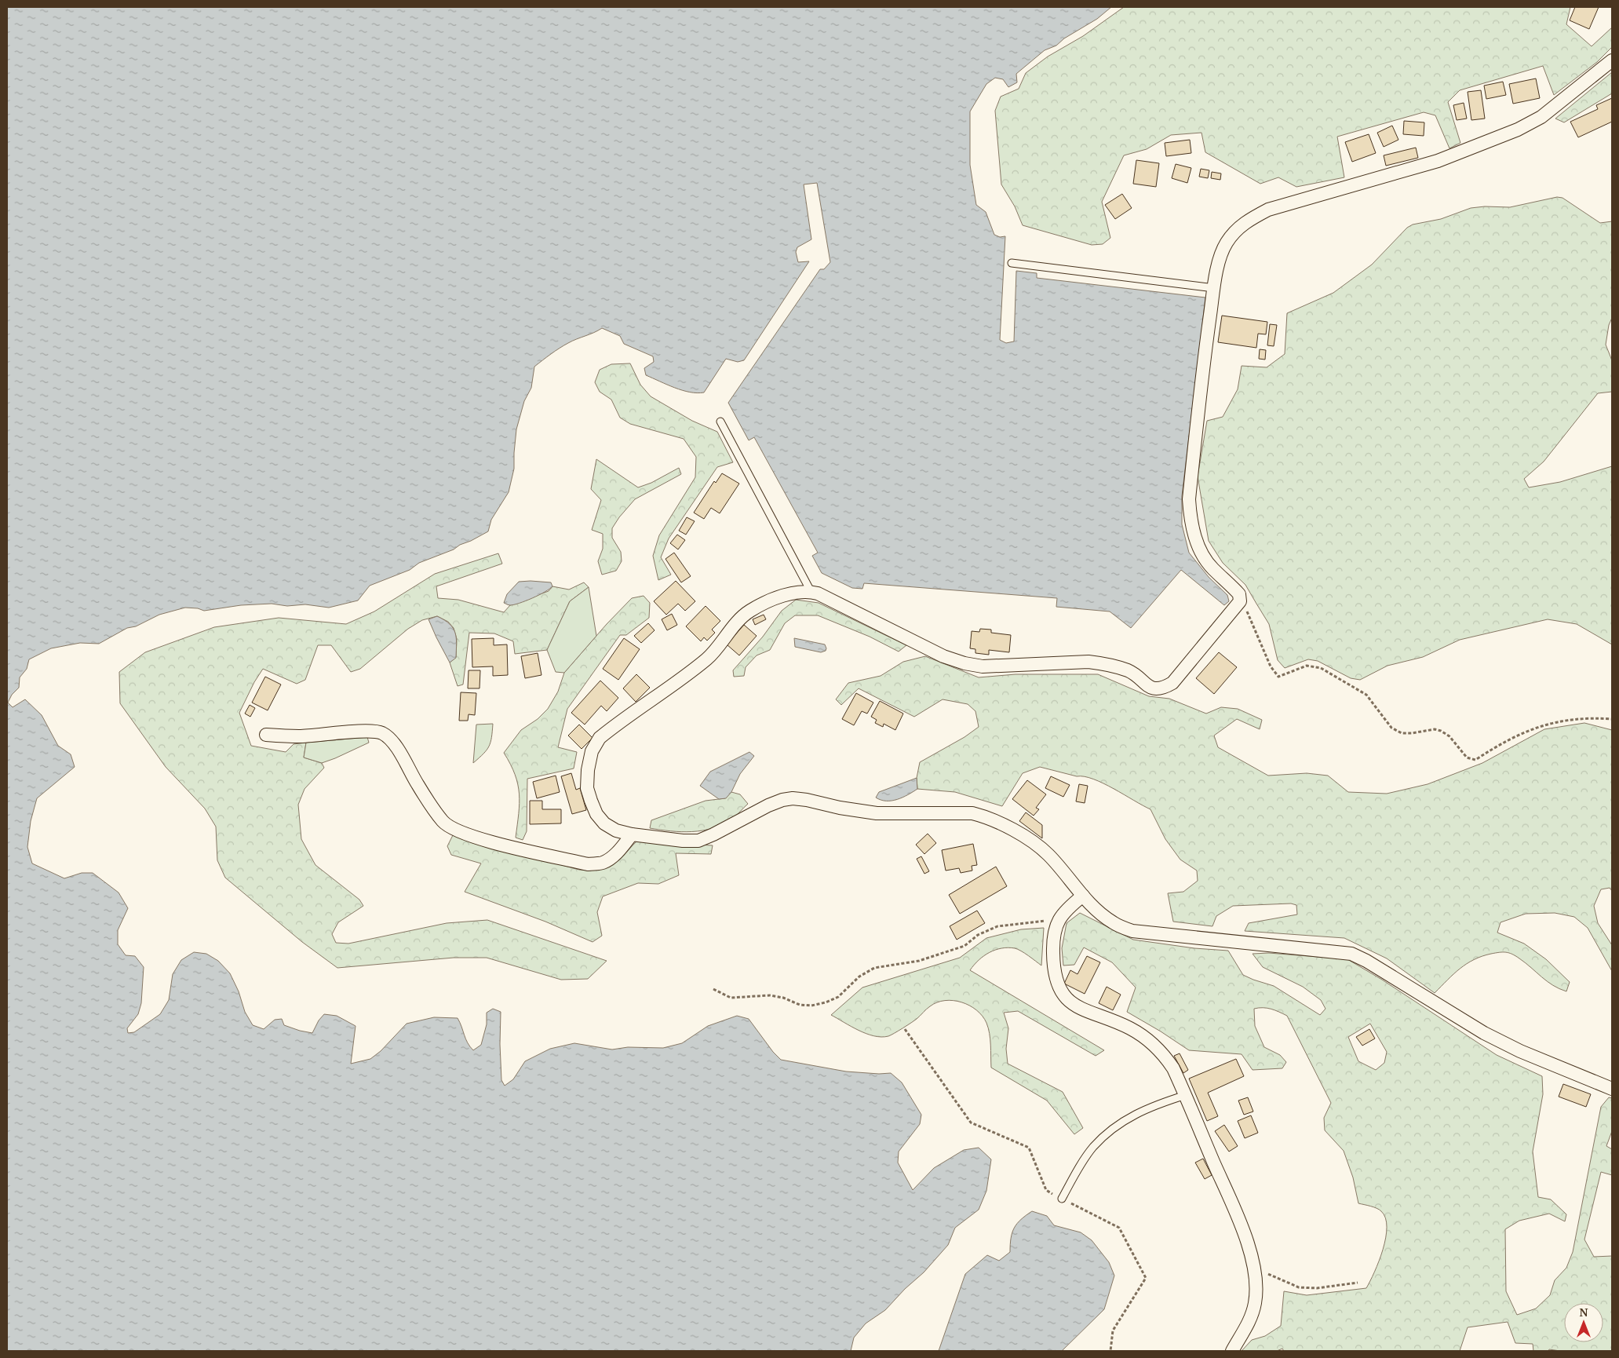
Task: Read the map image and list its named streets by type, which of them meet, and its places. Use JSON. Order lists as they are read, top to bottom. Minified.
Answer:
{"north":"top"}
